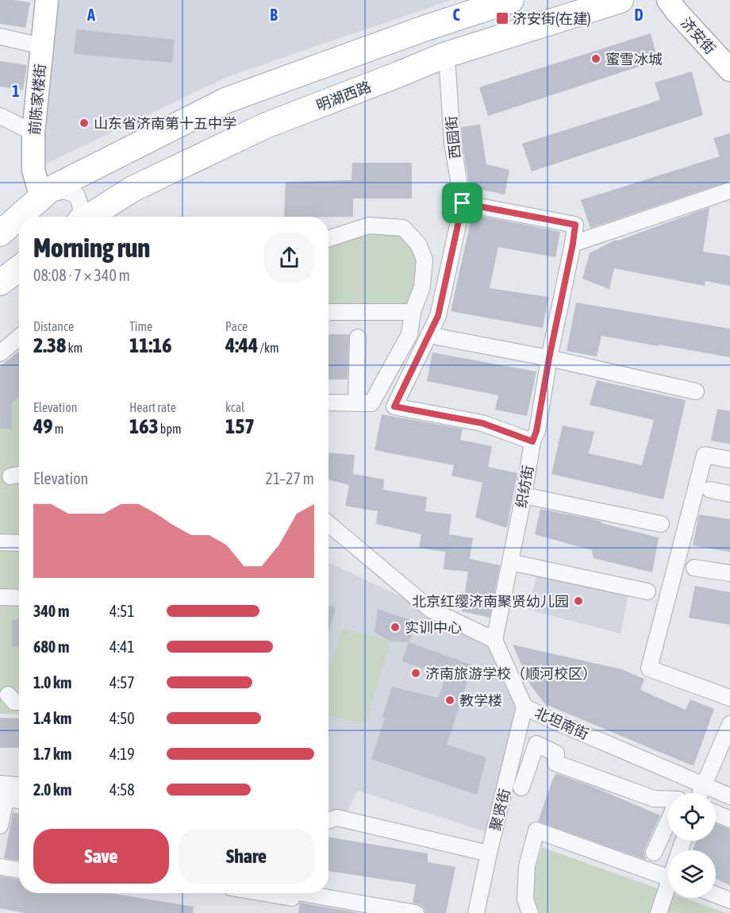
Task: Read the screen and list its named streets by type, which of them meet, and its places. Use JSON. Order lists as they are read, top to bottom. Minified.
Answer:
{"streets":{"main road":["明湖西路"],"street":["济安街","前陈家楼街","西园街","织纺街","北坦南街","聚贤街"]},"crossings":[["明湖西路","西园街"],["西园街","织纺街"],["织纺街","北坦南街"],["北坦南街","聚贤街"]],"places":{"transit":["济安街(在建)"],"other":["蜜雪冰城","山东省济南第十五中学","北京红缨济南聚贤幼儿园","实训中心","济南旅游学校（顺河校区）","教学楼"]},"page":{"heading":["Morning run","08:08 · 7 × 340 m"],"stats":[["Distance","2.38 km"],["Time","11:16"],["Pace","4:44 /km"],["Elevation","49 m"],["Heart rate","163 bpm"],["kcal","157"]],"chart":["Elevation","21–27 m"],"list":[{"name":"340 m","note":"4:51"},{"name":"680 m","note":"4:41"},{"name":"1.0 km","note":"4:57"},{"name":"1.4 km","note":"4:50"},{"name":"1.7 km","note":"4:19"},{"name":"2.0 km","note":"4:58"}],"buttons":["Save","Share"]},"grid":{"columns":["A","B","C","D"],"rows":["1"]}}
